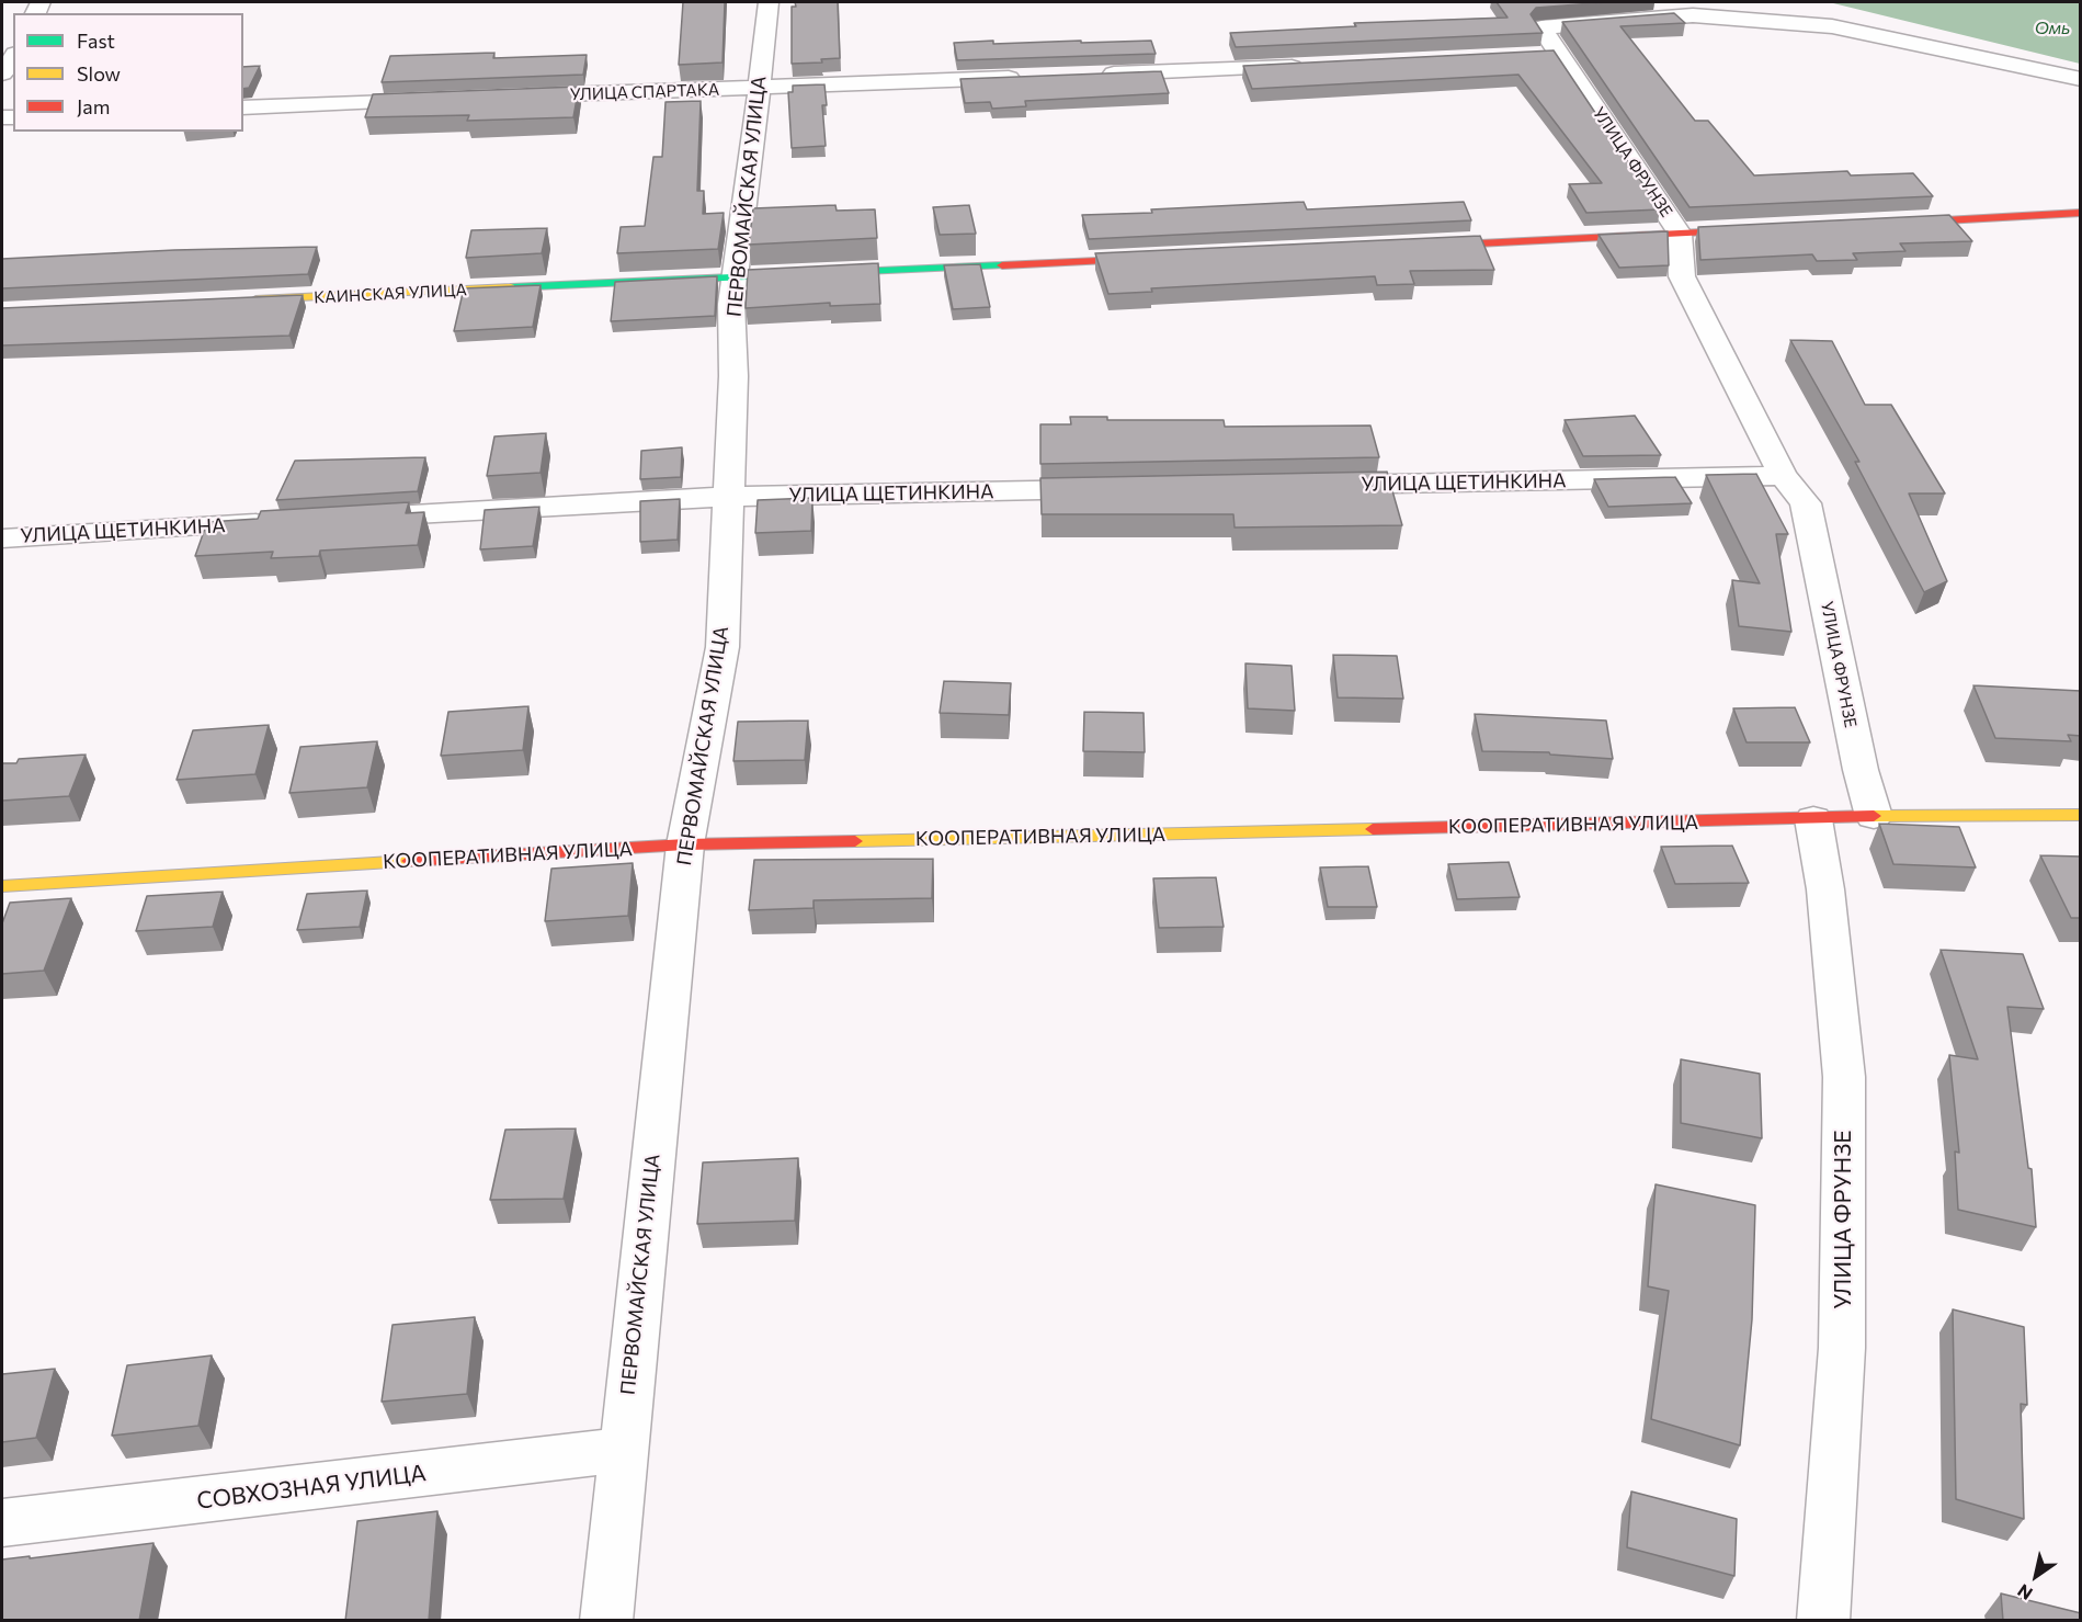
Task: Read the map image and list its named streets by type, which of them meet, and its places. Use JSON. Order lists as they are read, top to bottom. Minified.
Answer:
{"streets":{"main road":["КАИНСКАЯ УЛИЦА","КООПЕРАТИВНАЯ УЛИЦА"],"street":["УЛИЦА СПАРТАКА","УЛИЦА ФРУНЗЕ","ПЕРВОМАЙСКАЯ УЛИЦА","УЛИЦА ЩЕТИНКИНА","СОВХОЗНАЯ УЛИЦА"]},"crossings":[["УЛИЦА СПАРТАКА","ПЕРВОМАЙСКАЯ УЛИЦА"],["УЛИЦА ФРУНЗЕ","УЛИЦА ЩЕТИНКИНА"],["УЛИЦА ФРУНЗЕ","КООПЕРАТИВНАЯ УЛИЦА"],["ПЕРВОМАЙСКАЯ УЛИЦА","КАИНСКАЯ УЛИЦА"],["ПЕРВОМАЙСКАЯ УЛИЦА","УЛИЦА ЩЕТИНКИНА"],["ПЕРВОМАЙСКАЯ УЛИЦА","КООПЕРАТИВНАЯ УЛИЦА"],["ПЕРВОМАЙСКАЯ УЛИЦА","СОВХОЗНАЯ УЛИЦА"]],"water":["Омь"],"legend":["Fast","Slow","Jam"],"north":"bottom left"}
